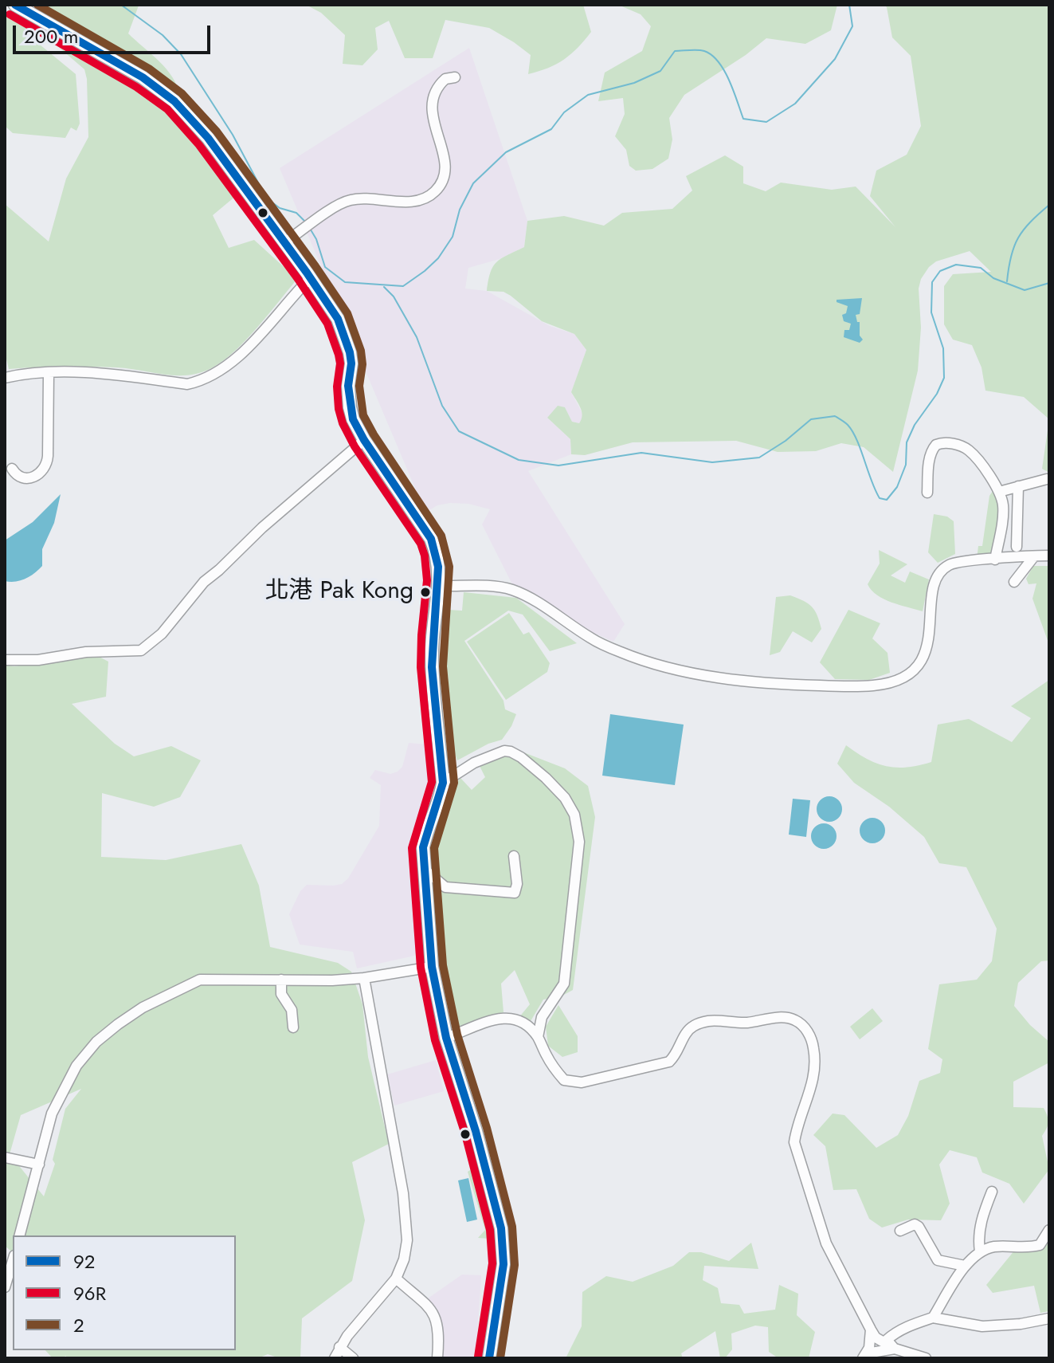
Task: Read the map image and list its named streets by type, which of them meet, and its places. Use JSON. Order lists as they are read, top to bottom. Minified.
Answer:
{"places":["北港 Pak Kong"],"lines":["transit line 92","transit line 2","transit line 96R"],"legend":["92","96R","2"],"scale_bar":"200 m"}
